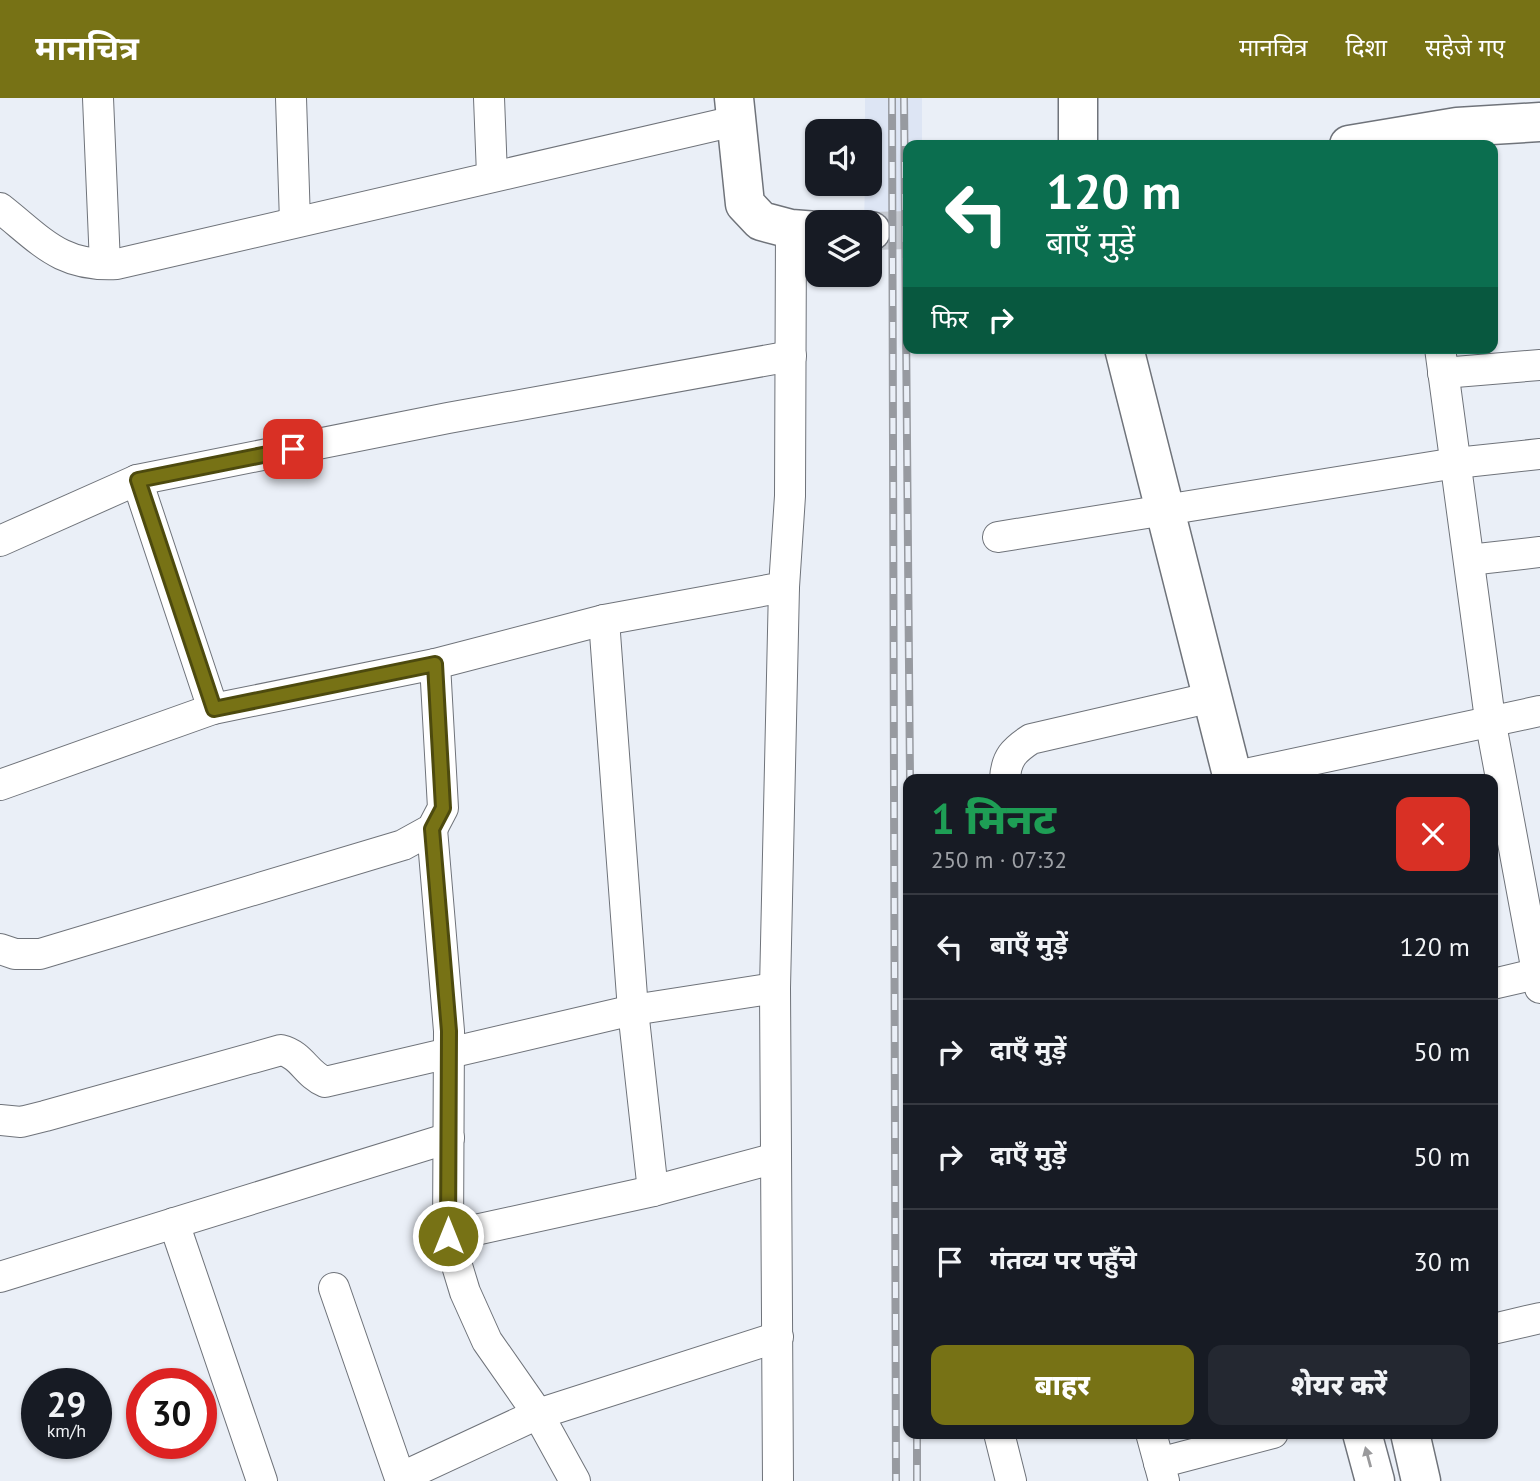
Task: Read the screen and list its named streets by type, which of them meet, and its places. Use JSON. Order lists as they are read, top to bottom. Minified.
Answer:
{"page":{"header":"मानचित्र","nav":["मानचित्र","दिशा","सहेजे गए"],"turn":["120 m","बाएँ मुड़ें"],"then":"फिर","heading":["1 मिनट","250 m · 07:32"],"list":[{"name":"बाएँ मुड़ें","value":"120 m"},{"name":"दाएँ मुड़ें","value":"50 m"},{"name":"दाएँ मुड़ें","value":"50 m"},{"name":"गंतव्य पर पहुँचे","value":"30 m"}],"buttons":["बाहर","शेयर करें"],"speed":"29 km/h","limit":"30"}}
